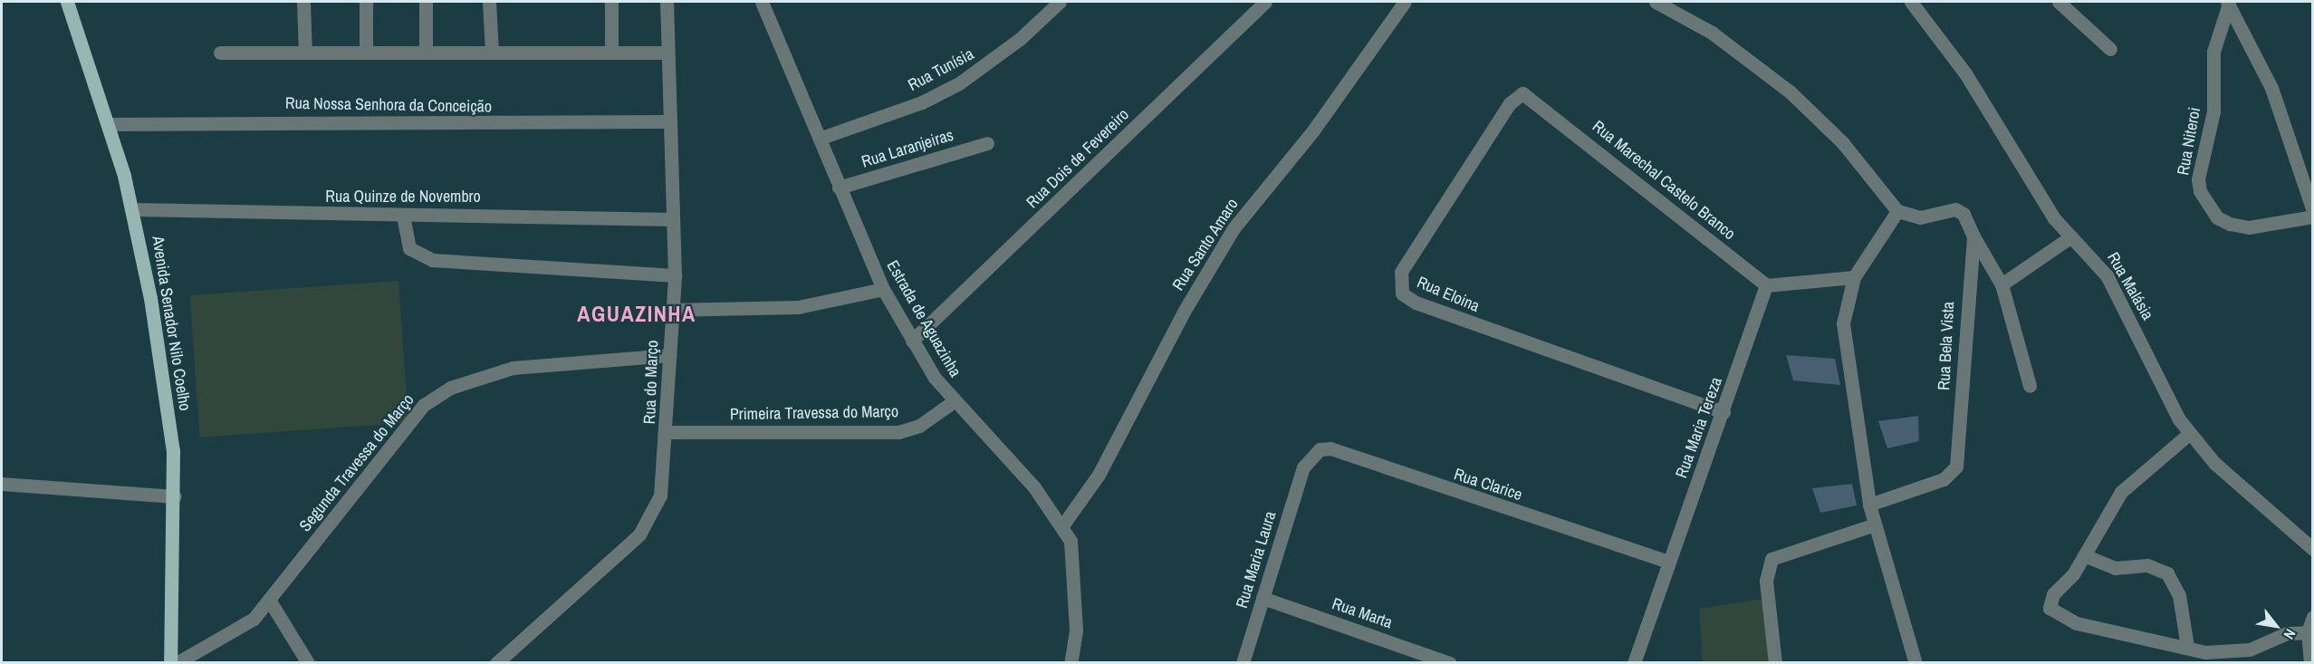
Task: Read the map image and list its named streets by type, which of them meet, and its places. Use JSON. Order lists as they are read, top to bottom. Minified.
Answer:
{"streets":{"main road":["Avenida Senador Nilo Coelho"],"street":["Rua Tunísia","Rua Nossa Senhora da Conceição","Rua Niteroi","Rua Laranjeiras","Rua Dois de Fevereiro","Rua Marechal Castelo Branco","Rua Quinze de Novembro","Rua Santo Amaro","Rua Malásia","Rua Eloina","Estrada de Aguazinha","Rua Bela Vista","Rua do Março","Primeira Travessa do Março","Rua Maria Tereza","Segunda Travessa do Março","Rua Clarice","Rua Maria Laura","Rua Marta"]},"crossings":[["Rua Tunísia","Estrada de Aguazinha"],["Rua Nossa Senhora da Conceição","Avenida Senador Nilo Coelho"],["Rua Nossa Senhora da Conceição","Rua do Março"],["Rua Laranjeiras","Estrada de Aguazinha"],["Rua Dois de Fevereiro","Estrada de Aguazinha"],["Rua Marechal Castelo Branco","Rua Eloina"],["Rua Marechal Castelo Branco","Rua Maria Tereza"],["Rua Quinze de Novembro","Avenida Senador Nilo Coelho"],["Rua Quinze de Novembro","Rua do Março"],["Rua Santo Amaro","Estrada de Aguazinha"],["Rua Eloina","Rua Maria Tereza"],["Estrada de Aguazinha","Primeira Travessa do Março"],["Rua do Março","Primeira Travessa do Março"],["Rua do Março","Segunda Travessa do Março"],["Rua Maria Tereza","Rua Clarice"],["Rua Clarice","Rua Maria Laura"],["Rua Maria Laura","Rua Marta"]],"districts":["AGUAZINHA"],"north":"bottom right"}
